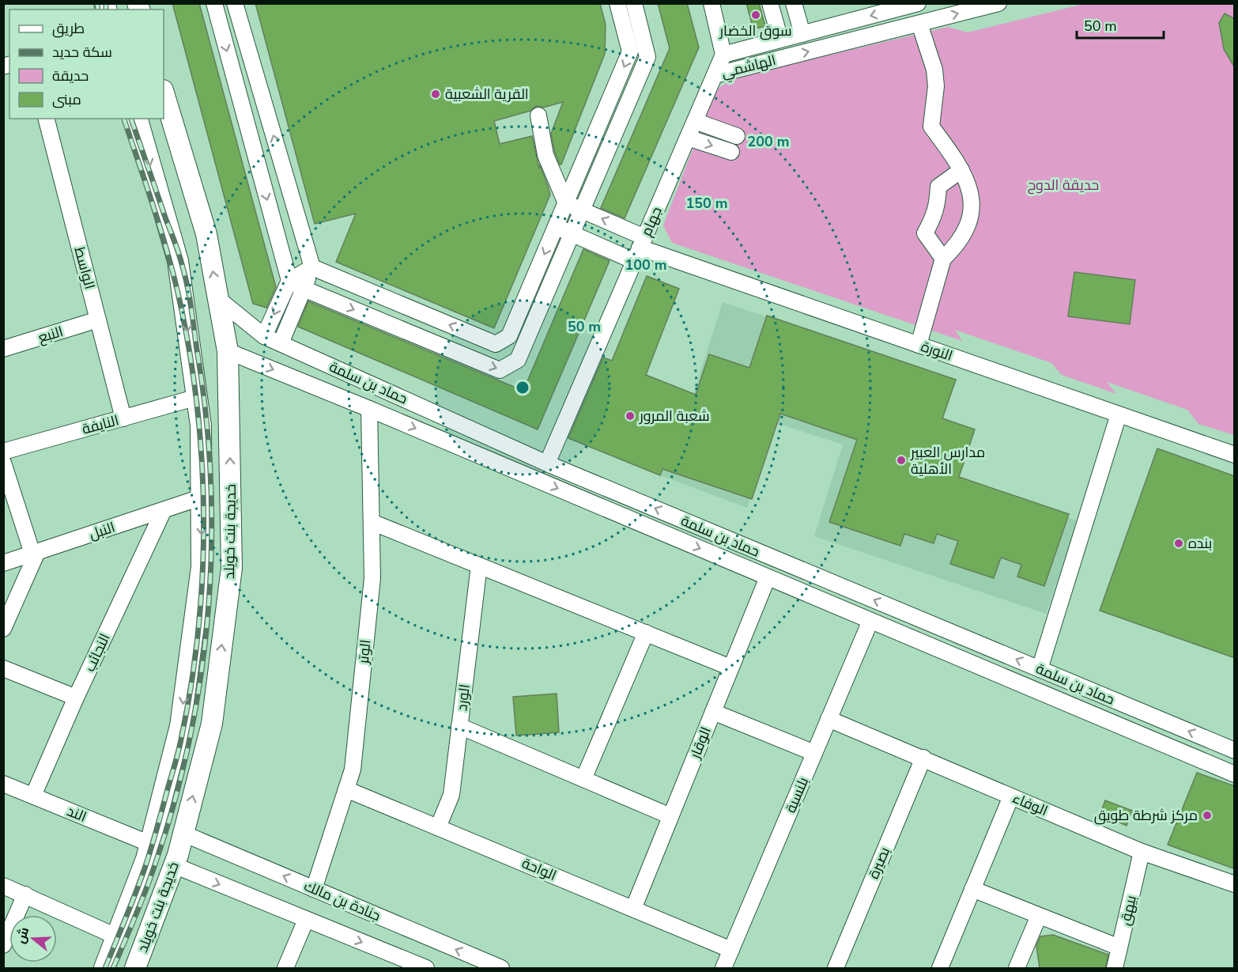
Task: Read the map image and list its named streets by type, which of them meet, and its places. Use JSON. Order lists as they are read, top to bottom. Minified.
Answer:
{"streets":{"main road":["خديجة بنت خويلد"],"street":["الهاشمي","جهام","الواسط","النبع","النورة","حماد بن سلمة","النايفة","النبل","الوتر","النجائب","الورد","الوقار","بلنسية","الوفاء","الند","بصيرة","الواحة","جنادة بن مالك","بيهق"]},"crossings":[["الهاشمي","جهام"],["جهام","النورة"],["جهام","حماد بن سلمة"],["الواسط","النبع"],["الواسط","النايفة"],["حماد بن سلمة","خديجة بنت خويلد"],["حماد بن سلمة","الوتر"],["حماد بن سلمة","الوقار"],["حماد بن سلمة","بلنسية"],["النايفة","خديجة بنت خويلد"],["النبل","خديجة بنت خويلد"],["النبل","النجائب"],["خديجة بنت خويلد","الند"],["خديجة بنت خويلد","جنادة بن مالك"],["الوتر","الواحة"],["الوتر","جنادة بن مالك"],["النجائب","الند"],["الورد","الواحة"],["الوقار","الواحة"],["بلنسية","الوفاء"],["بلنسية","الواحة"],["الوفاء","بصيرة"],["الوفاء","بيهق"]],"parks":["حديقة الدوح"],"places":["سوق الخضار","القرية الشعبية","شعبة المرور","مدارس العبير الأهلية","بنده","مركز شرطة طويق"],"legend":["طريق","سكة حديد","حديقة","مبنى"],"scale_bar":"50 m","north":"left","rings":["200 m","150 m","100 m","50 m"]}
